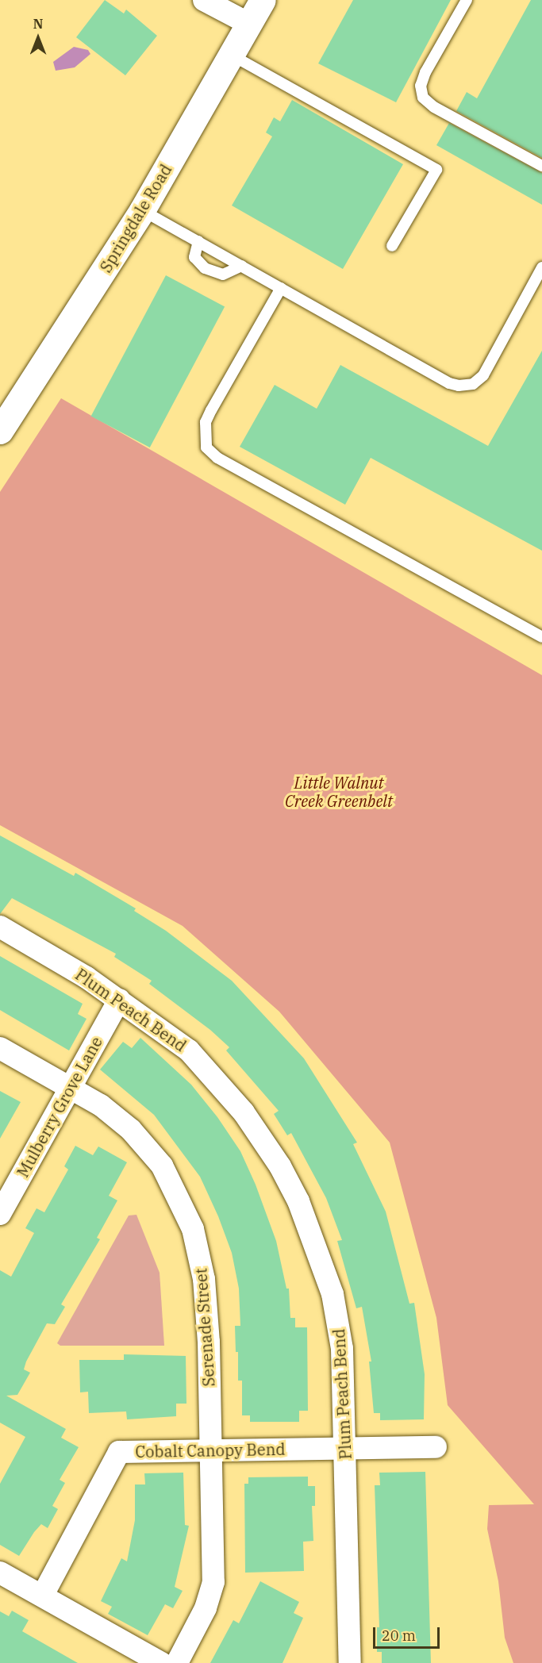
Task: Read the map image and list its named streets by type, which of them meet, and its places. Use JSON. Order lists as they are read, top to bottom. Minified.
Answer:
{"streets":{"main road":["Springdale Road"],"street":["Plum Peach Bend","Mulberry Grove Lane","Serenade Street","Cobalt Canopy Bend"]},"crossings":[["Plum Peach Bend","Mulberry Grove Lane"],["Plum Peach Bend","Cobalt Canopy Bend"],["Mulberry Grove Lane","Serenade Street"],["Serenade Street","Cobalt Canopy Bend"]],"parks":["Little Walnut Creek Greenbelt"],"scale_bar":"20 m","north":"top"}
